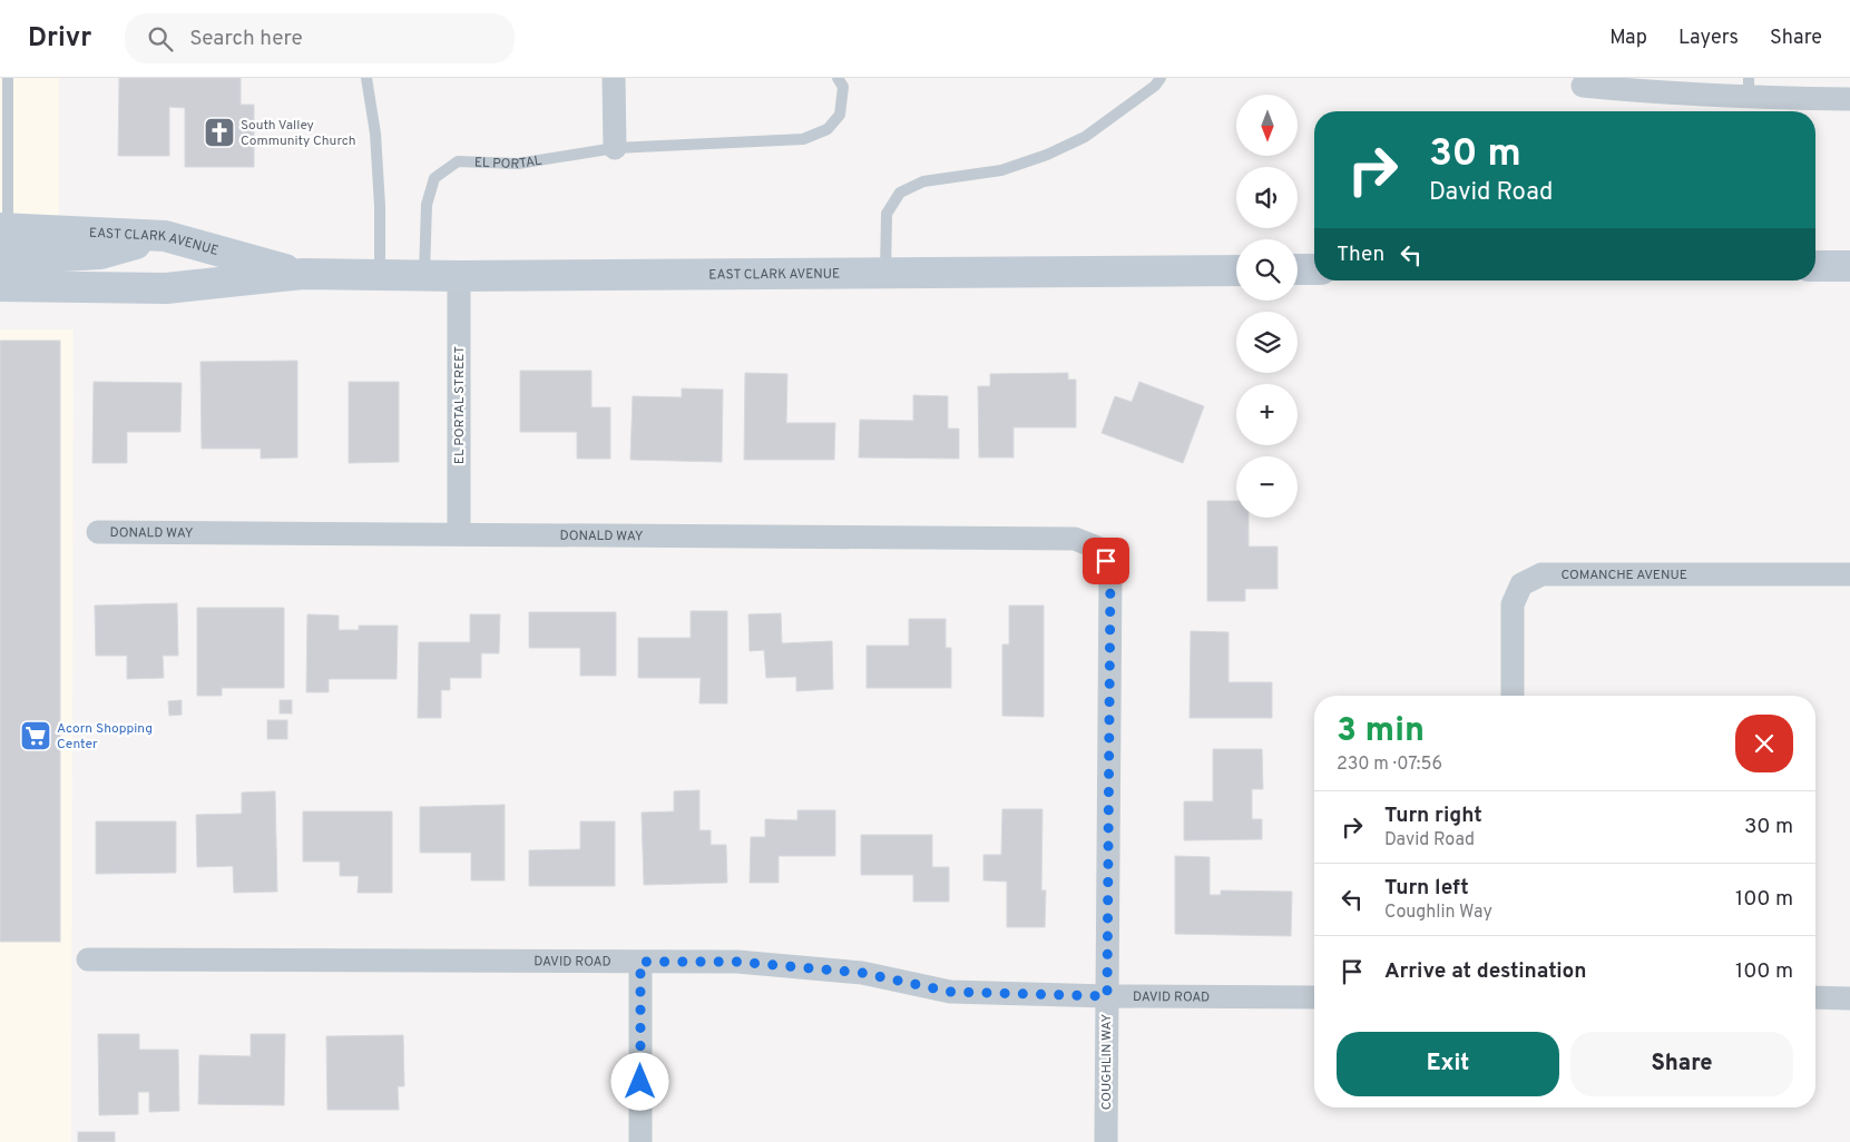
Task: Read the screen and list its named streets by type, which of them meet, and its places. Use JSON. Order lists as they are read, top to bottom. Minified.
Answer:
{"streets":{"main road":["EAST CLARK AVENUE"],"street":["EL PORTAL STREET","DONALD WAY","COMANCHE AVENUE","DAVID ROAD","COUGHLIN WAY"],"lane":["EL PORTAL"]},"crossings":[["EL PORTAL","EAST CLARK AVENUE"],["EAST CLARK AVENUE","EL PORTAL STREET"],["EL PORTAL STREET","DONALD WAY"],["DONALD WAY","COUGHLIN WAY"],["DAVID ROAD","COUGHLIN WAY"]],"places":{"church":["South Valley Community Church"],"supermarket":["Acorn Shopping Center"]},"north":"bottom","page":{"header":"Drivr","search":"Search here","nav":["Map","Layers","Share"],"map_buttons":["+","−"],"turn":["30 m","David Road"],"then":"Then","heading":["3 min","230 m · 07:56"],"list":[{"name":"Turn right","note":"David Road","value":"30 m"},{"name":"Turn left","note":"Coughlin Way","value":"100 m"},{"name":"Arrive at destination","value":"100 m"}],"buttons":["Exit","Share"]}}
